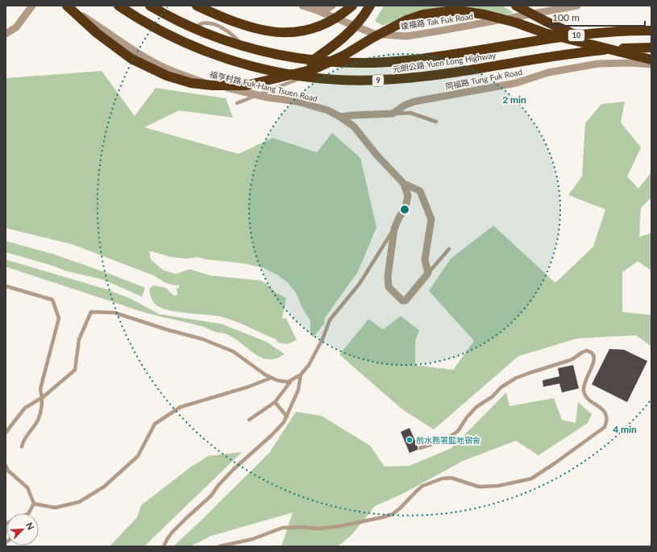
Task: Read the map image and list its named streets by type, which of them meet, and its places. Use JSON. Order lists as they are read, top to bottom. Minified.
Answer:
{"streets":{"highway":["10","元朗公路 Yuen Long Highway","9"],"street":["達福路 Tak Fuk Road","同福路 Tung Fuk Road","福亨村路 Fuk Hang Tsuen Road"]},"crossings":[["同福路 Tung Fuk Road","福亨村路 Fuk Hang Tsuen Road"]],"places":["前水務署藍地宿舍"],"scale_bar":"100 m","north":"top right","rings":["2 min","4 min"]}
